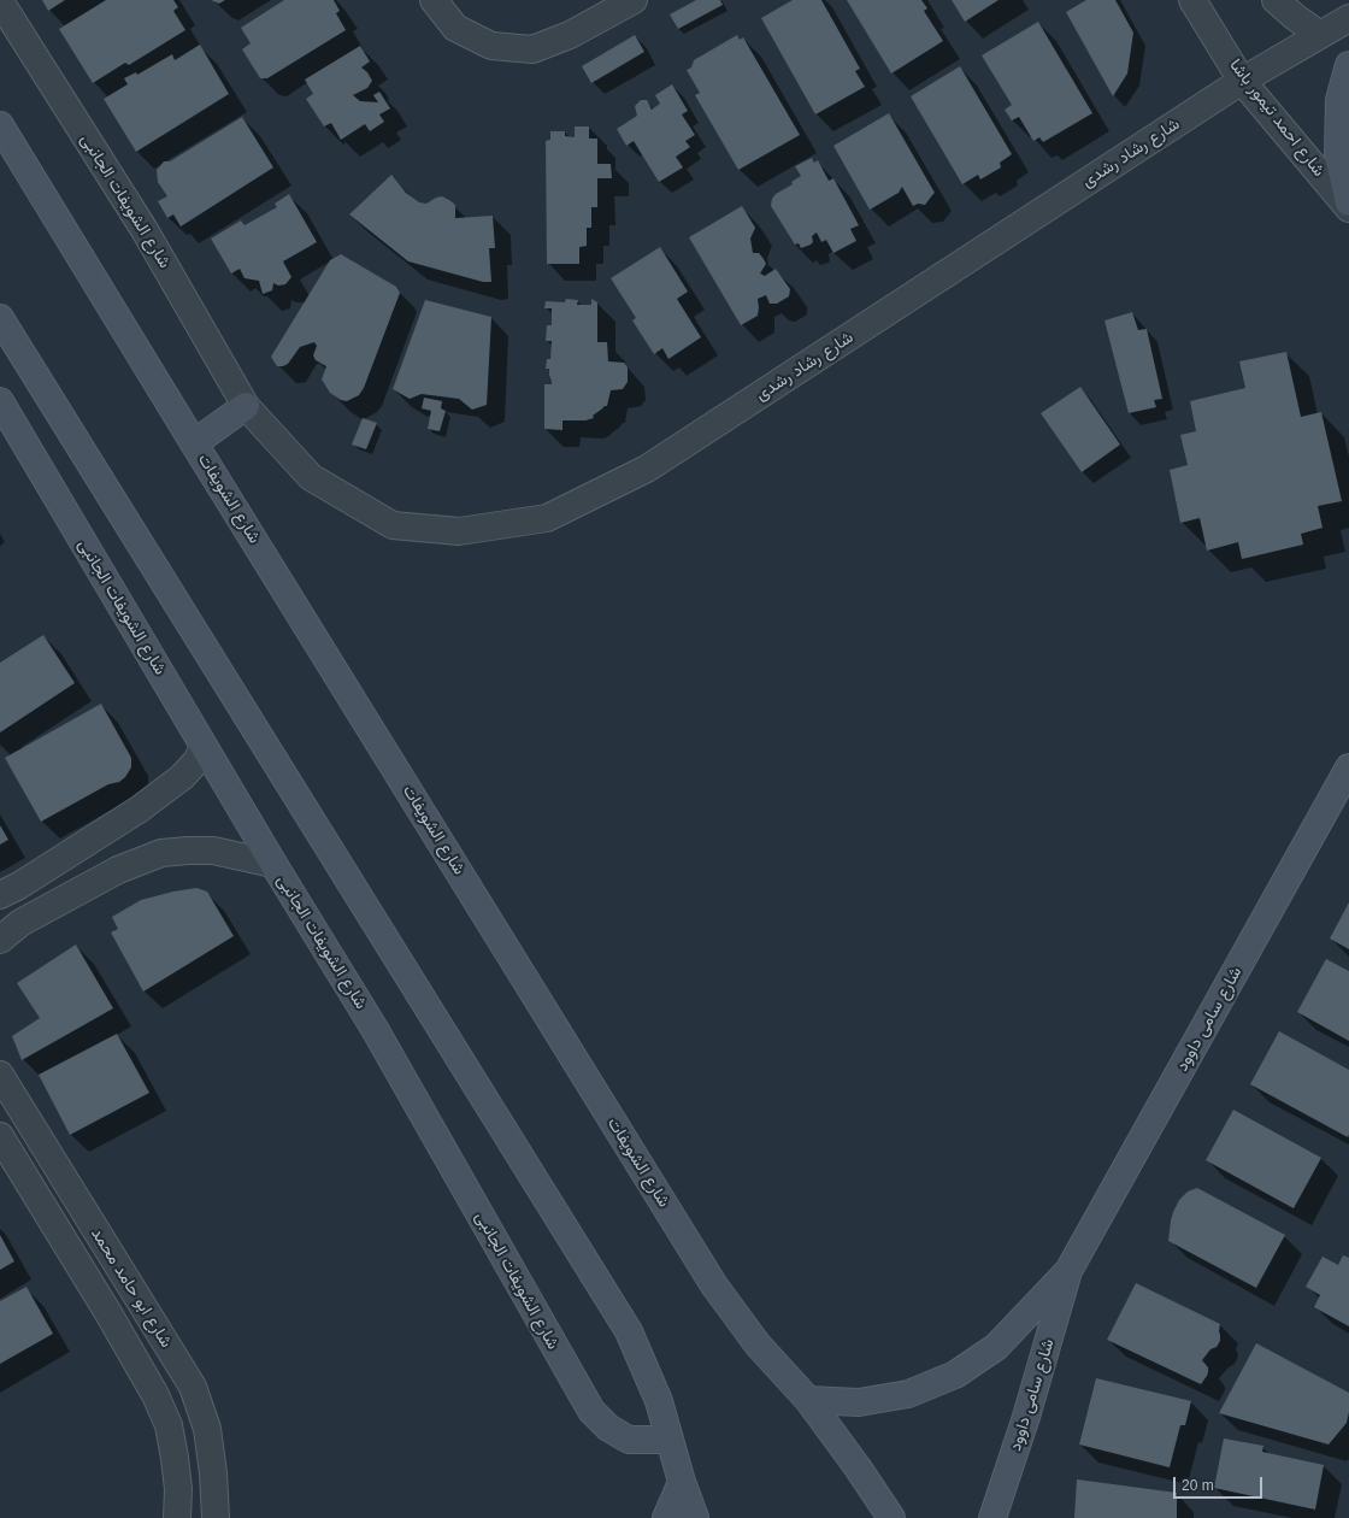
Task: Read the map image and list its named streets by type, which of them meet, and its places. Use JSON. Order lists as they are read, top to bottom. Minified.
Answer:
{"streets":{"main road":["شارع الشويفات الجانبى","شارع الشويفات","شارع سامى داوود"],"street":["شارع احمد تيمور باشا","شارع رشاد رشدى","شارع ابو حامد محمد"]},"crossings":[["شارع احمد تيمور باشا","شارع رشاد رشدى"],["شارع رشاد رشدى","شارع الشويفات الجانبى"],["شارع الشويفات","شارع سامى داوود"]],"scale_bar":"20 m"}
